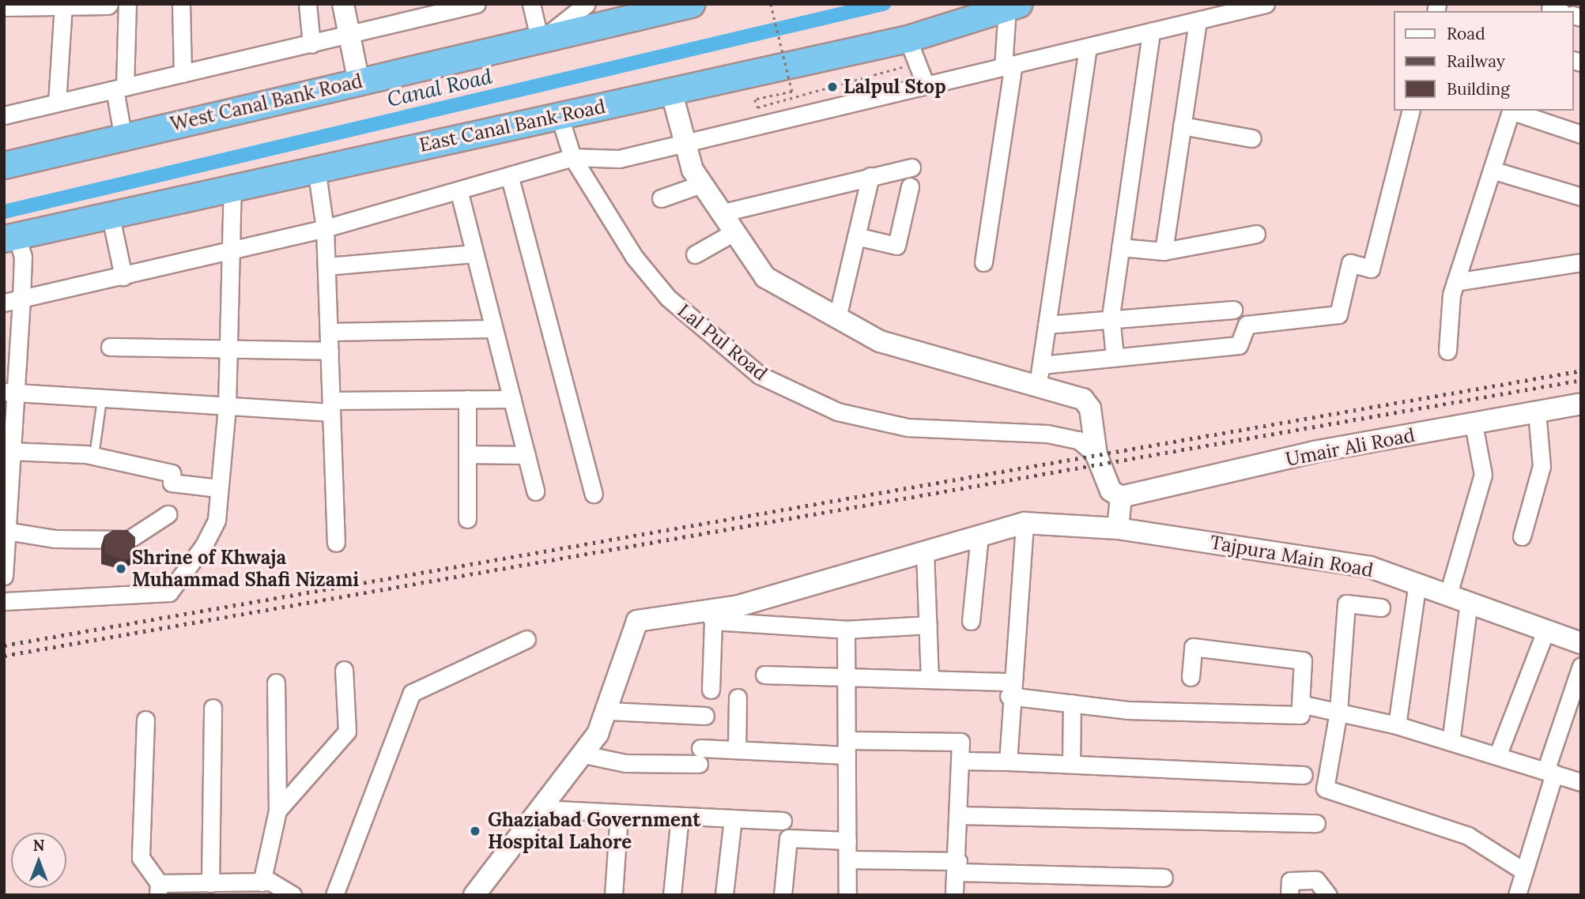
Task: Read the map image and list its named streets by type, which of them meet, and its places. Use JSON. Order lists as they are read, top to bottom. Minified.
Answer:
{"streets":{"highway":["West Canal Bank Road","East Canal Bank Road"],"street":["Lal Pul Road","Umair Ali Road","Tajpura Main Road"]},"crossings":[["East Canal Bank Road","Lal Pul Road"]],"water":["Canal Road"],"places":["Lalpul Stop","Shrine of Khwaja Muhammad Shafi Nizami","Ghaziabad Government Hospital Lahore"],"legend":["Road","Railway","Building"],"north":"top"}
